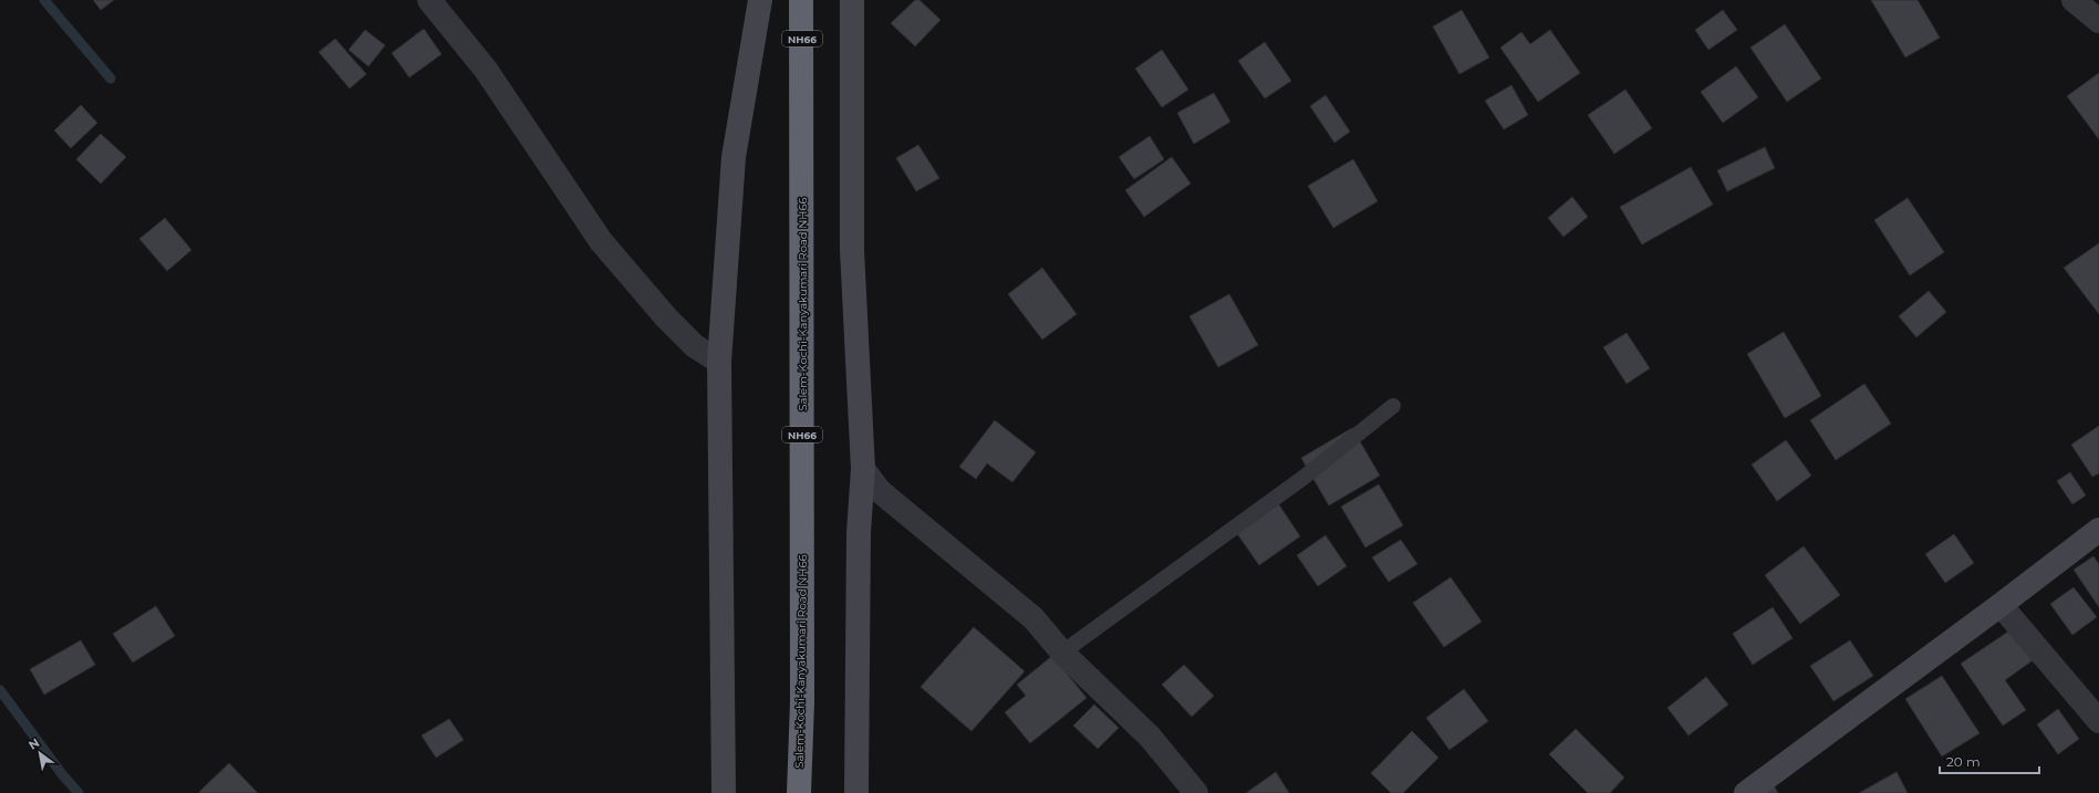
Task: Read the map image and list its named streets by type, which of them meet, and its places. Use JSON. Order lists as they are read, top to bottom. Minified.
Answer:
{"streets":{"highway":["NH66","Salem-Kochi-Kanyakumari Road NH66"]},"scale_bar":"20 m","north":"top left"}
